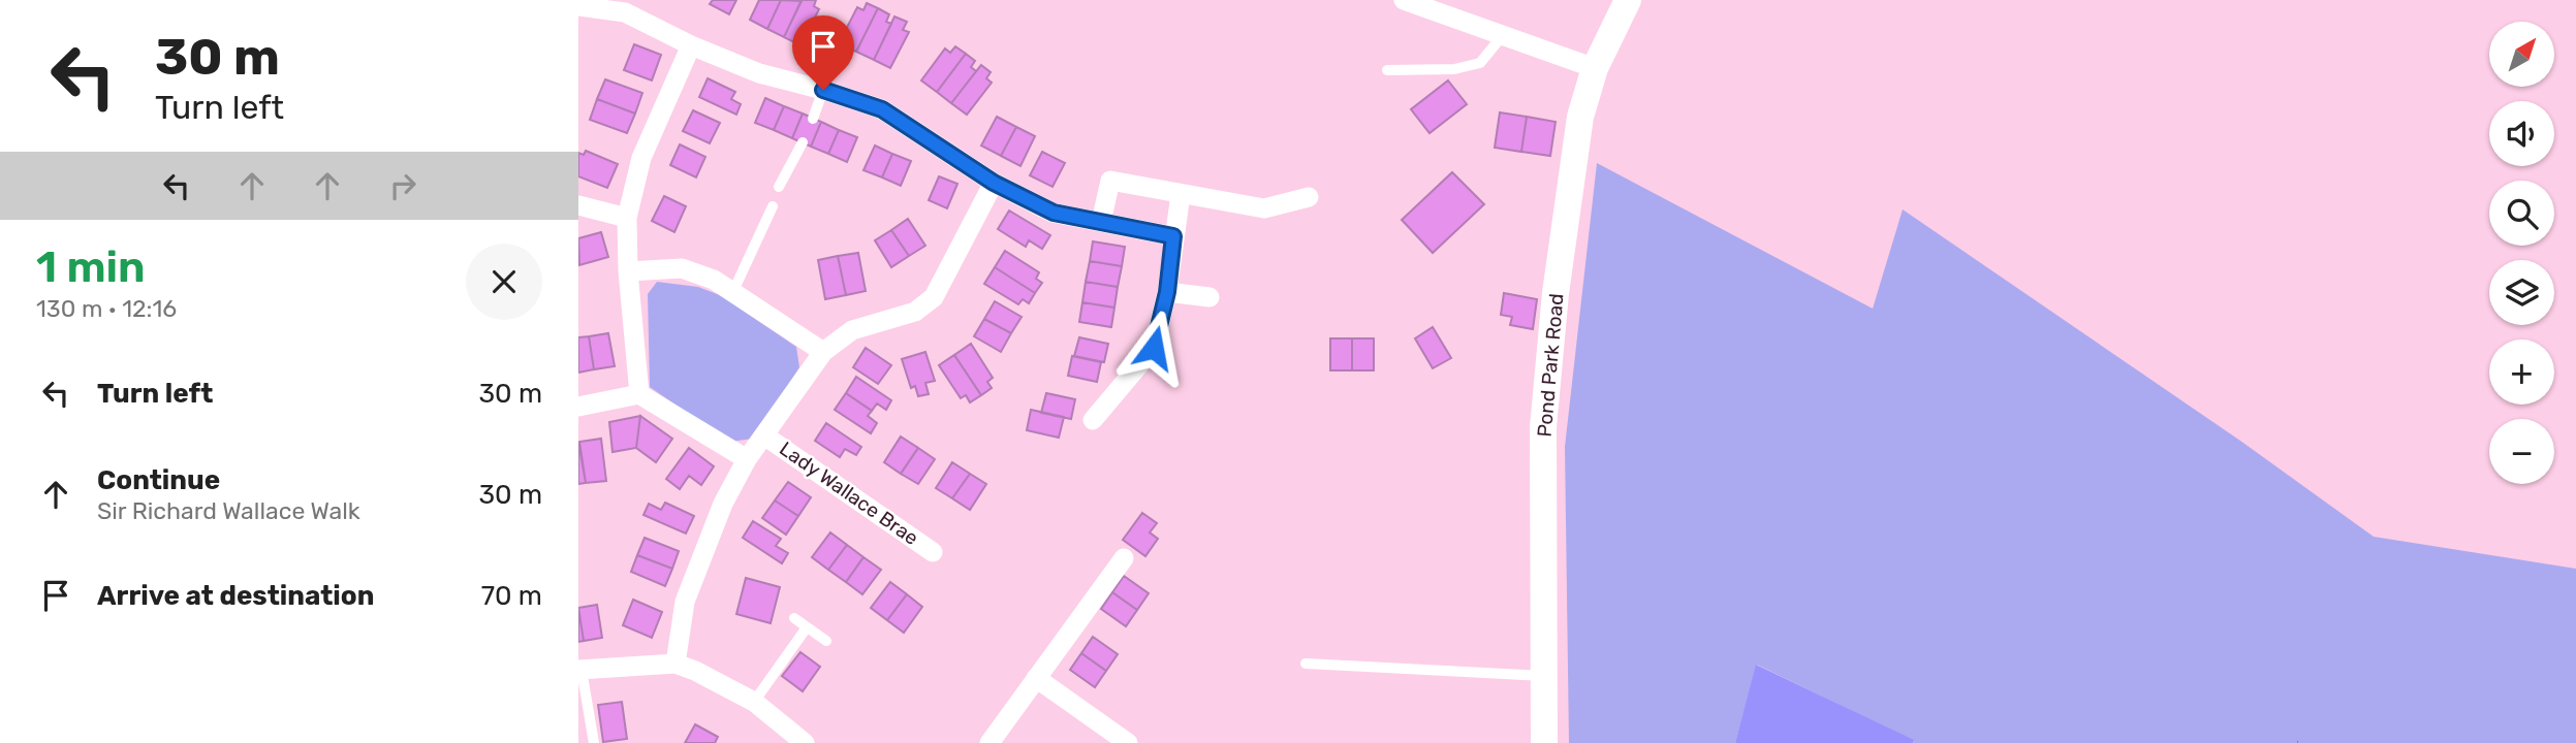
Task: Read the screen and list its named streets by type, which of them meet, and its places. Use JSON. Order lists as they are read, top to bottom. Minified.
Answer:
{"streets":{"main road":["Pond Park Road"],"street":["Lady Wallace Brae"]},"north":"top right","page":{"turn":["30 m","Turn left"],"map_buttons":["+","−"],"heading":["1 min","130 m · 12:16"],"list":[{"name":"Turn left","value":"30 m"},{"name":"Continue","note":"Sir Richard Wallace Walk","value":"30 m"},{"name":"Arrive at destination","value":"70 m"}]}}
